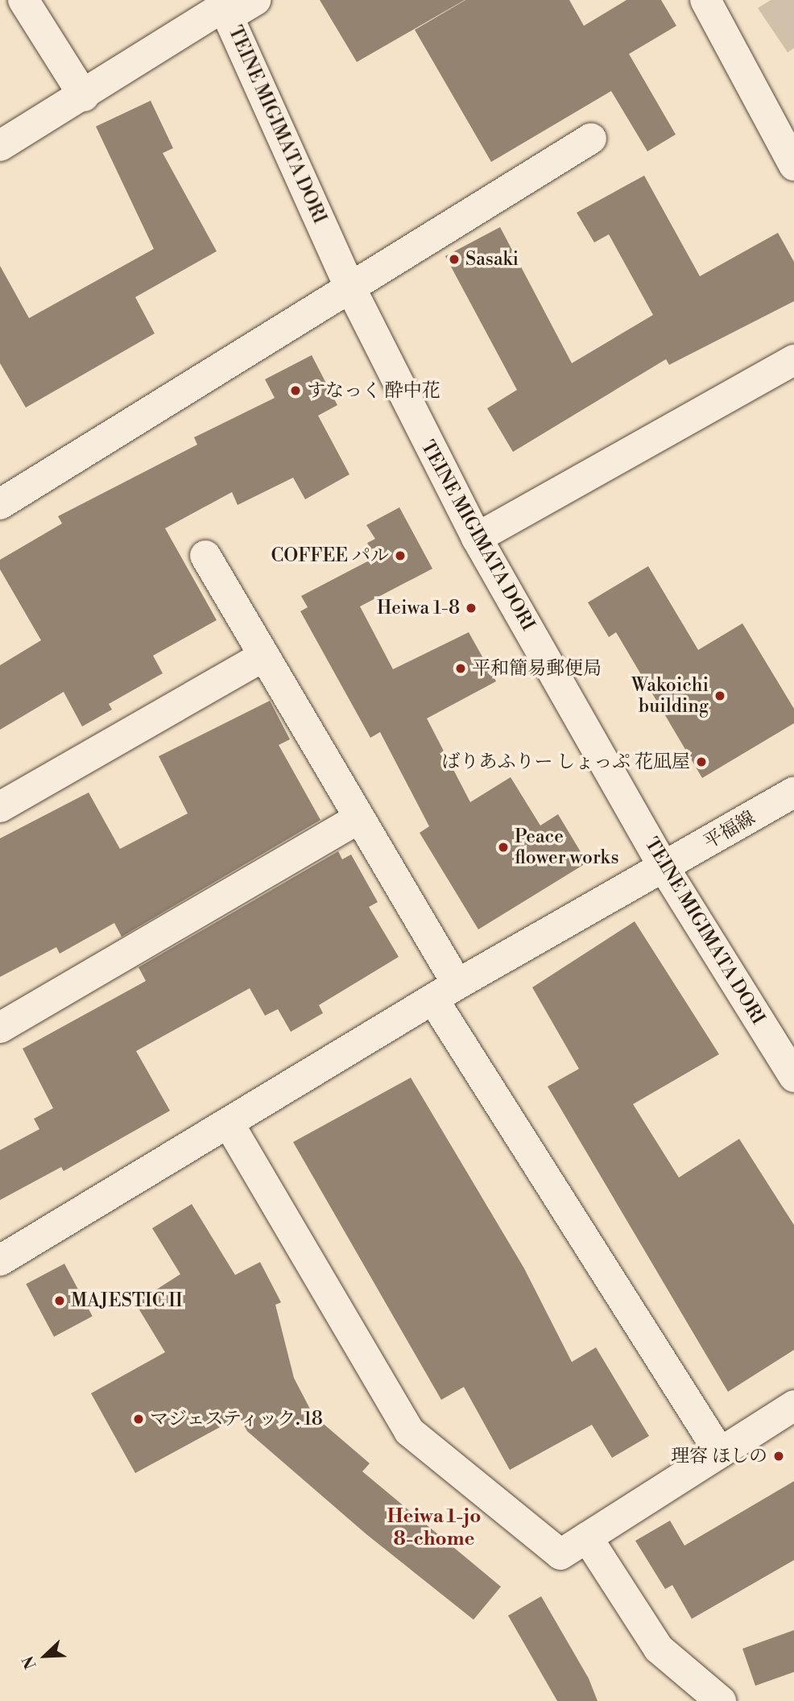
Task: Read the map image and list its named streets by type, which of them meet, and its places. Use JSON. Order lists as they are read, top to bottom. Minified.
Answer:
{"streets":{"street":["TEINE MIGIMATA DORI","平福線"]},"crossings":[["TEINE MIGIMATA DORI","平福線"]],"districts":["Heiwa 1-jo 8-chome"],"places":["Sasaki","すなっく 酔中花","COFFEE パル","Heiwa 1-8","平和簡易郵便局","Wakoichi building","ばりあふりー しょっぷ 花凪屋","Peace flower works","MAJESTIC II","マジェスティック. 18","理容 ほしの"],"north":"bottom left"}
